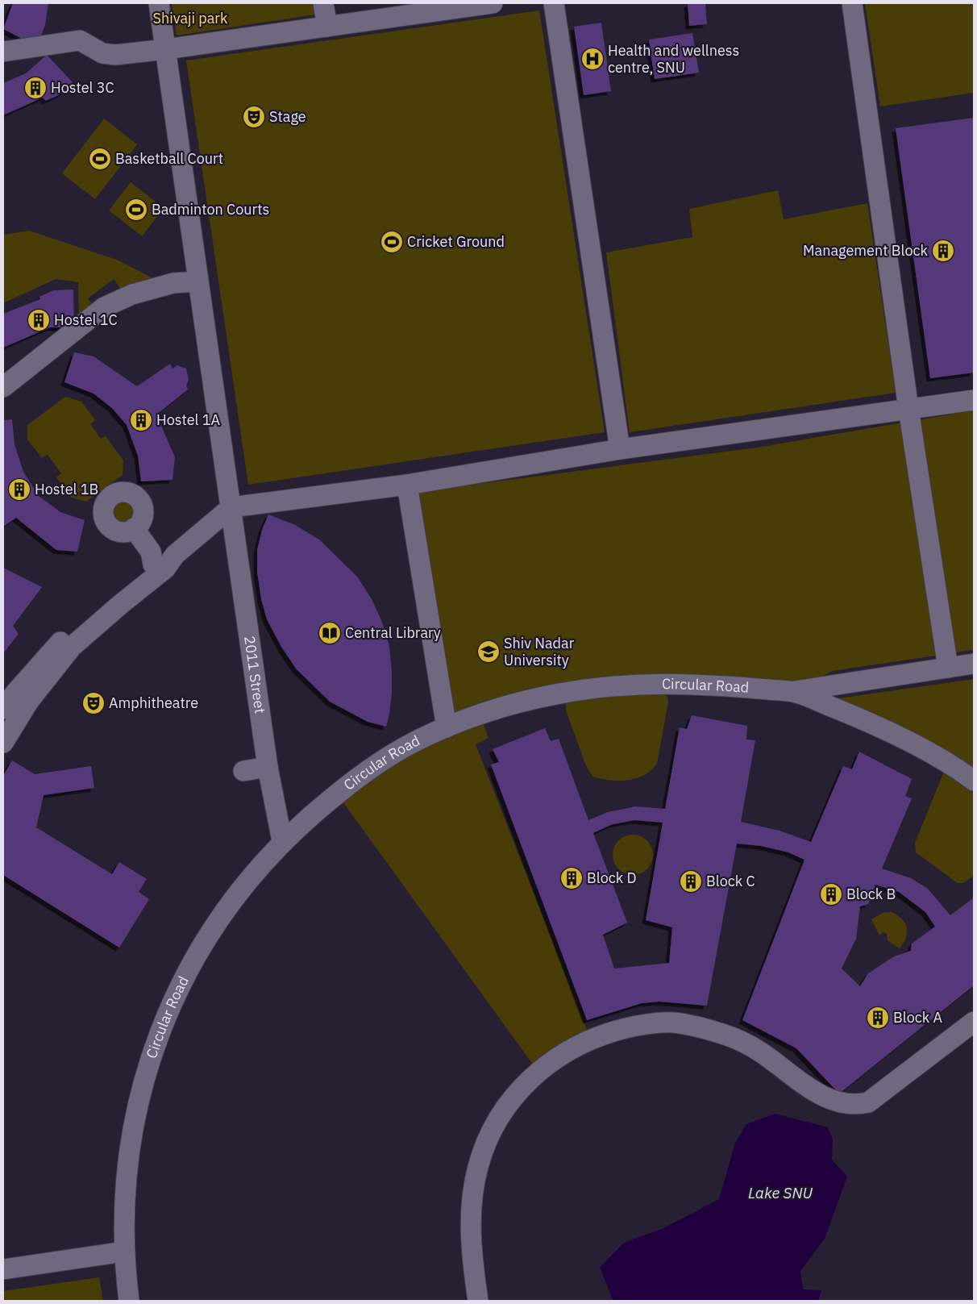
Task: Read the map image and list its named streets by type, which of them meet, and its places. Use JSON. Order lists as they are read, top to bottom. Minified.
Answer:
{"streets":{"street":["2011 Street","Circular Road"]},"crossings":[["2011 Street","Circular Road"]],"water":["Lake SNU"],"parks":["Shivaji park"],"places":{"hospital":["Health and wellness centre, SNU"],"building":["Hostel 3C","Management Block","Hostel 1C","Hostel 1A","Hostel 1B","Block D","Block C","Block B","Block A"],"theatre":["Stage","Amphitheatre"],"sports":["Basketball Court","Badminton Courts","Cricket Ground"],"library":["Central Library"],"school or university":["Shiv Nadar University"]}}
